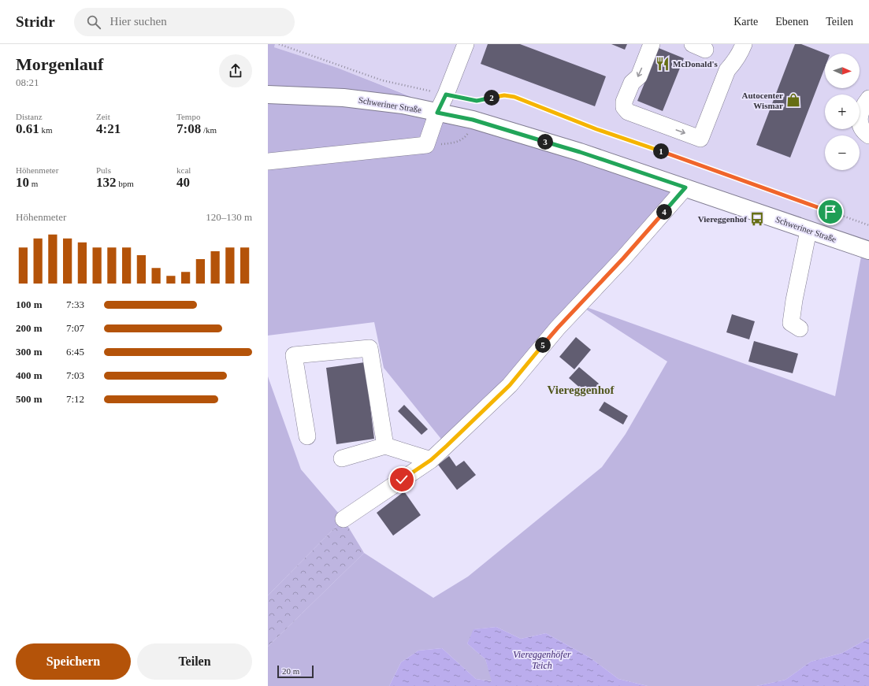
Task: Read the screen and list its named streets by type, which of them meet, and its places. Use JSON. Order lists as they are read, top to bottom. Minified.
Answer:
{"streets":{"main road":["Schweriner Straße"]},"districts":["Viereggenhof"],"water":["Viereggenhöfer Teich"],"places":{"restaurant":["McDonald's"],"shop":["Autocenter Wismar"],"bus stop":["Viereggenhof"]},"scale_bar":"20 m","north":"right","page":{"header":"Stridr","search":"Hier suchen","nav":["Karte","Ebenen","Teilen"],"heading":["Morgenlauf","08:21"],"map_buttons":["+","−"],"pins":["2","3","1","4","5"],"stats":[["Distanz","0.61 km"],["Zeit","4:21"],["Tempo","7:08 /km"],["Höhenmeter","10 m"],["Puls","132 bpm"],["kcal","40"]],"chart":["Höhenmeter","120–130 m"],"list":[{"name":"100 m","note":"7:33"},{"name":"200 m","note":"7:07"},{"name":"300 m","note":"6:45"},{"name":"400 m","note":"7:03"},{"name":"500 m","note":"7:12"}],"buttons":["Speichern","Teilen"],"scale":"20 m"}}
